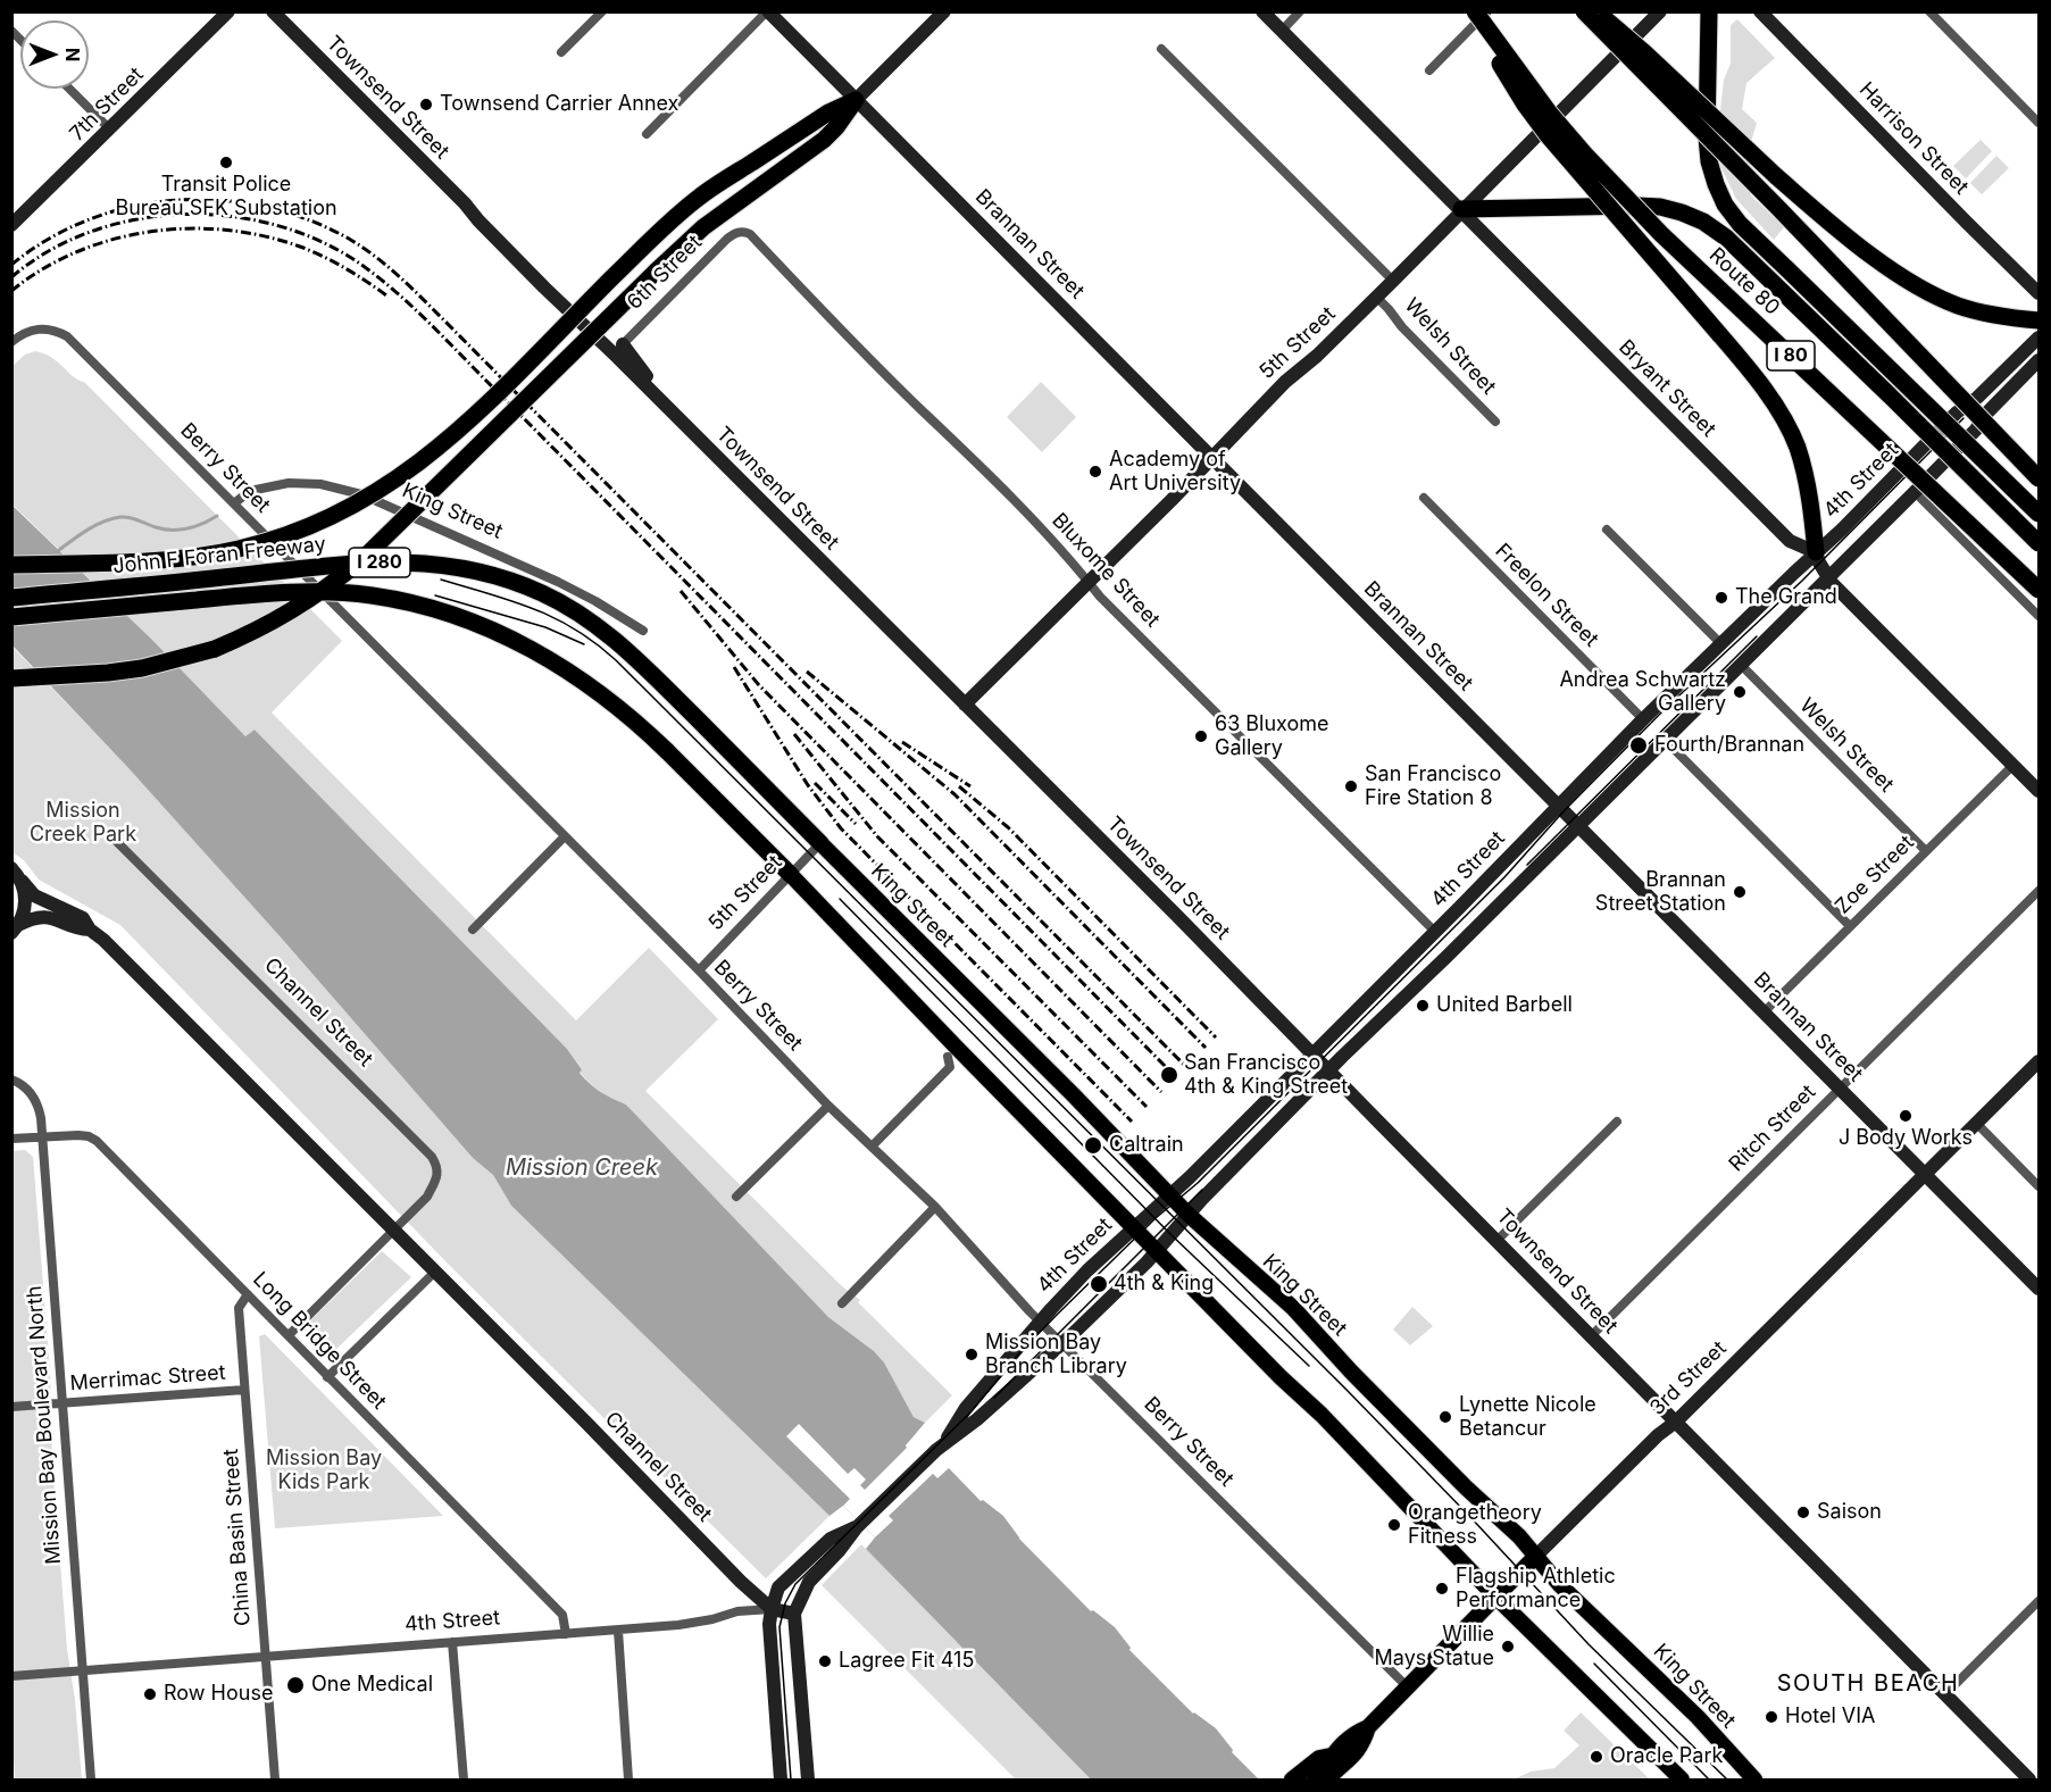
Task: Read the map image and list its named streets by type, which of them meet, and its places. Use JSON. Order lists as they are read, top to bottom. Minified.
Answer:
{"streets":{"highway":["Route 80","I 80","John F Foran Freeway","I 280"],"main road":["Townsend Street","7th Street","Harrison Street","Brannan Street","5th Street","Bryant Street","4th Street","King Street","Channel Street","3rd Street"],"street":["6th Street","Welsh Street","Berry Street","Bluxome Street","Freelon Street","Zoe Street","Ritch Street","Long Bridge Street","Merrimac Street","Mission Bay Boulevard North","China Basin Street"]},"crossings":[["Townsend Street","6th Street"],["Townsend Street","5th Street"],["Townsend Street","4th Street"],["Townsend Street","Ritch Street"],["Townsend Street","3rd Street"],["Brannan Street","5th Street"],["Brannan Street","4th Street"],["Brannan Street","Zoe Street"],["Brannan Street","Ritch Street"],["Brannan Street","3rd Street"],["6th Street","Bluxome Street"],["5th Street","Welsh Street"],["5th Street","Bryant Street"],["5th Street","Berry Street"],["5th Street","King Street"],["5th Street","John F Foran Freeway"],["5th Street","I 280"],["5th Street","Bluxome Street"],["Welsh Street","4th Street"],["Welsh Street","Zoe Street"],["Bryant Street","4th Street"],["Berry Street","4th Street"],["Berry Street","King Street"],["Berry Street","3rd Street"],["4th Street","King Street"],["4th Street","Bluxome Street"],["4th Street","Freelon Street"],["4th Street","Channel Street"],["4th Street","Long Bridge Street"],["4th Street","Mission Bay Boulevard North"],["4th Street","China Basin Street"],["King Street","John F Foran Freeway"],["King Street","3rd Street"],["Long Bridge Street","Mission Bay Boulevard North"],["Long Bridge Street","China Basin Street"],["Merrimac Street","Mission Bay Boulevard North"],["Merrimac Street","China Basin Street"]],"districts":["SOUTH BEACH"],"water":["Mission Creek"],"parks":["Mission Creek Park","Mission Bay Kids Park"],"places":["Townsend Carrier Annex","Transit Police Bureau SFK Substation","Academy of Art University","The Grand","Andrea Schwartz Gallery","63 Bluxome Gallery","Fourth/Brannan","San Francisco Fire Station 8","Brannan Street Station","United Barbell","San Francisco 4th & King Street","J Body Works","Caltrain","4th & King","Mission Bay Branch Library","Lynette Nicole Betancur","Saison","Orangetheory Fitness","Flagship Athletic Performance","Willie Mays Statue","Lagree Fit 415","One Medical","Row House","Hotel VIA","Oracle Park"],"north":"right"}
